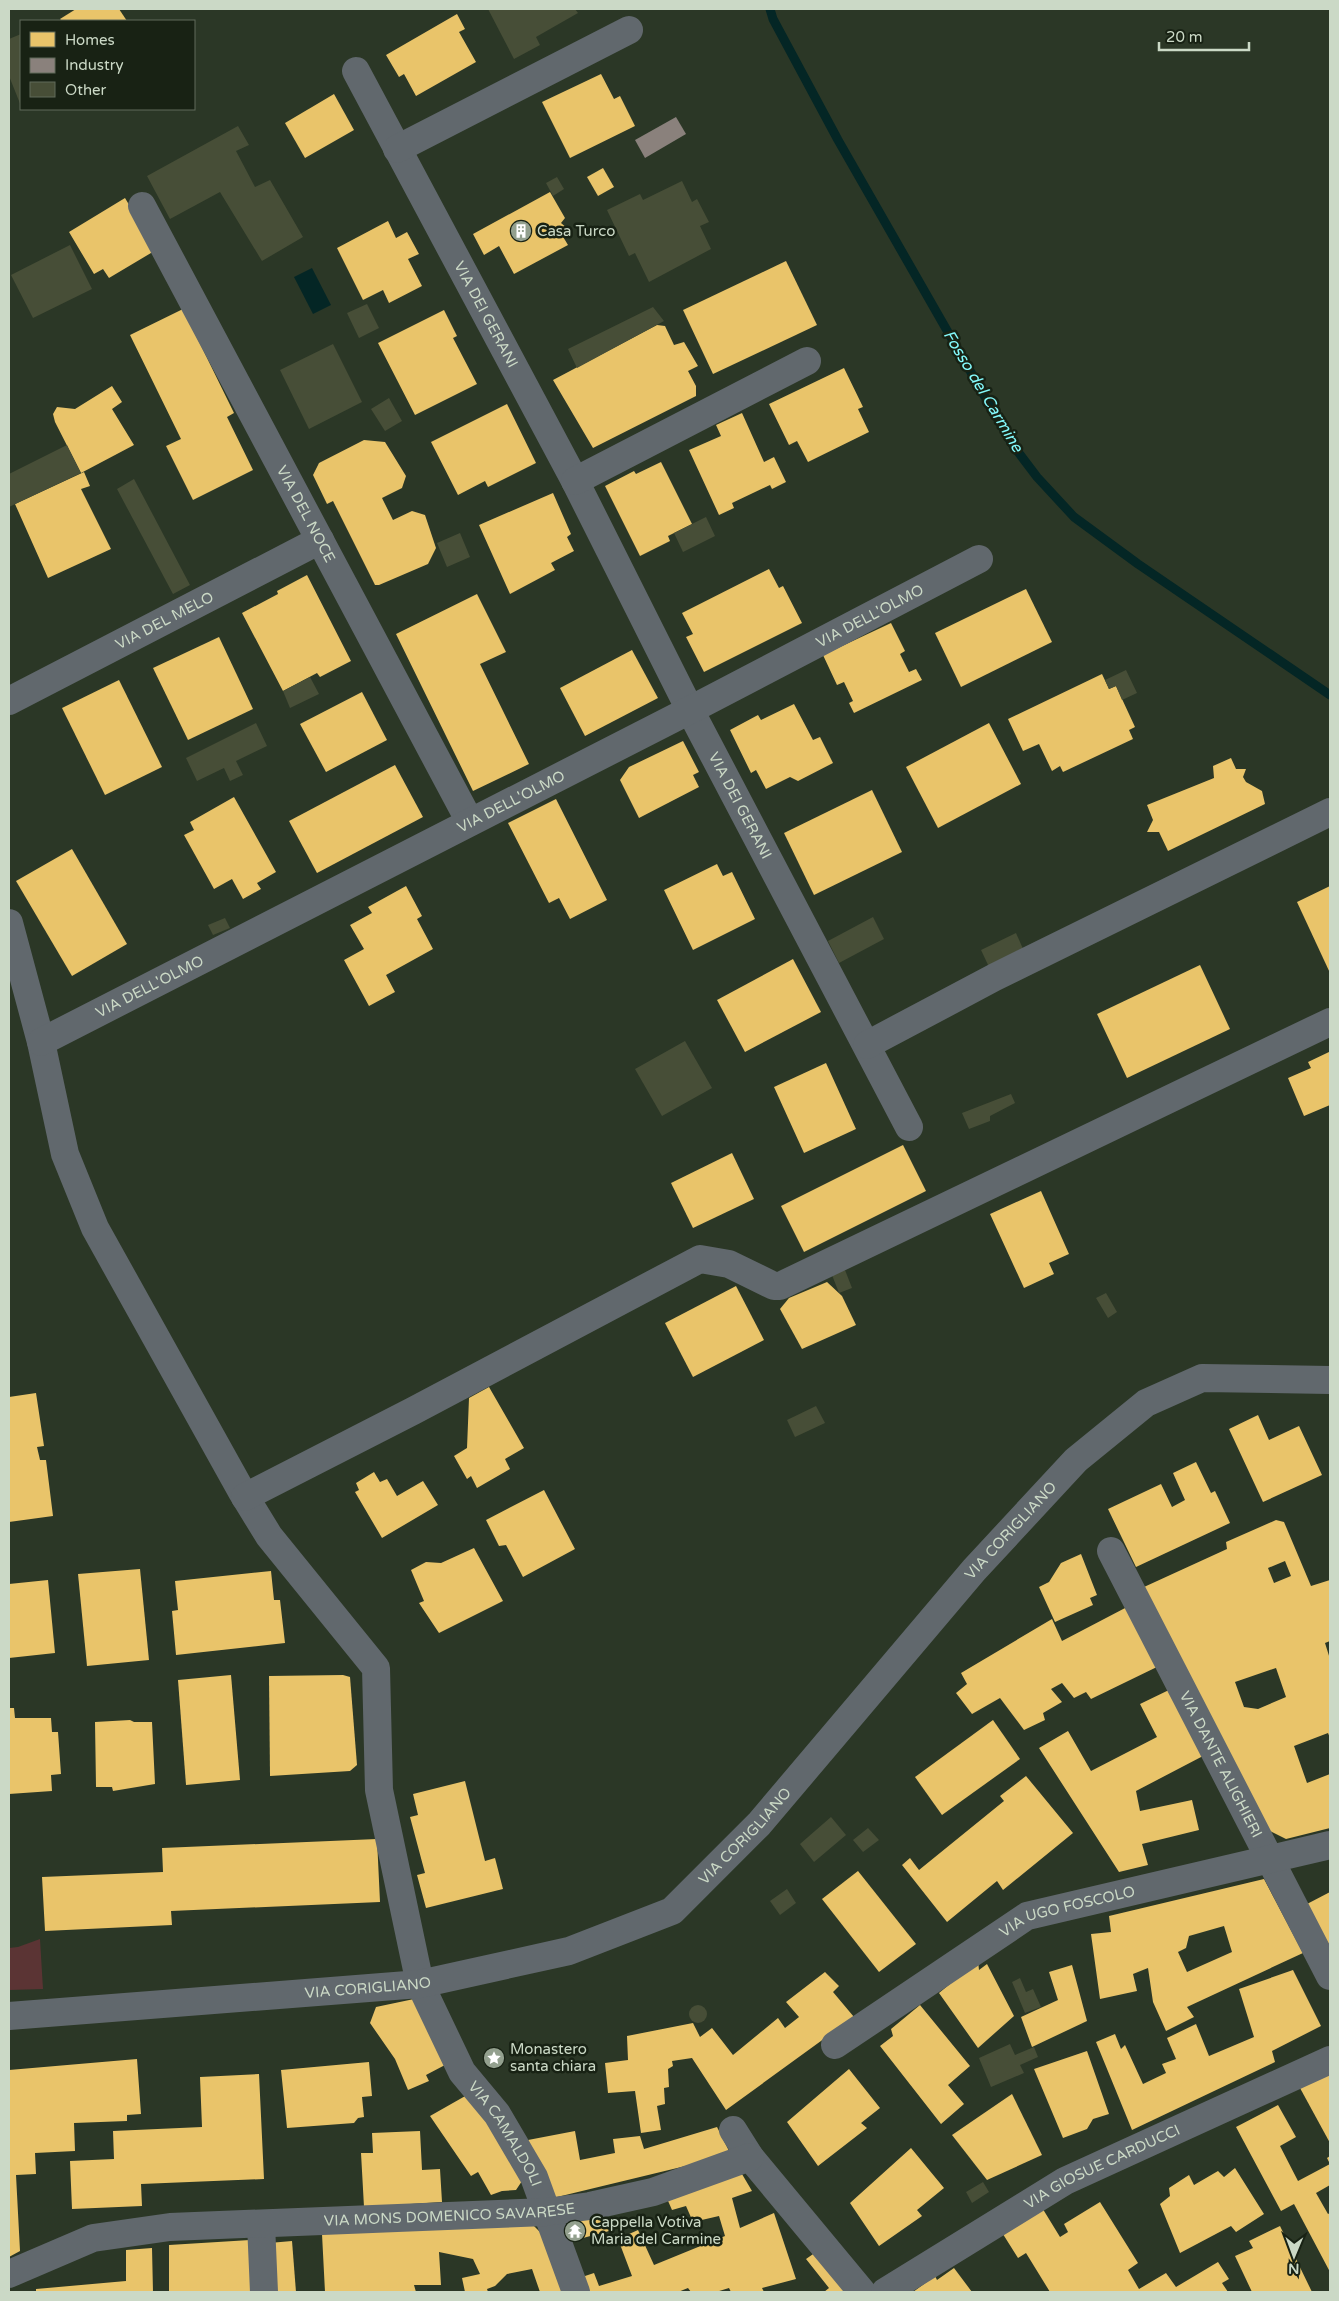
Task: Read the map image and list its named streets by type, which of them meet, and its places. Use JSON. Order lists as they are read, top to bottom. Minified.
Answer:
{"streets":{"street":["VIA DEI GERANI","VIA DEL NOCE","VIA DELL'OLMO","VIA DEL MELO","VIA CORIGLIANO","VIA DANTE ALIGHIERI","VIA UGO FOSCOLO","VIA CAMALDOLI","VIA GIOSUE CARDUCCI","VIA MONS DOMENICO SAVARESE"]},"crossings":[["VIA DEI GERANI","VIA DELL'OLMO"],["VIA DEL NOCE","VIA DELL'OLMO"],["VIA DEL NOCE","VIA DEL MELO"],["VIA DELL'OLMO","VIA CAMALDOLI"],["VIA CORIGLIANO","VIA CAMALDOLI"],["VIA DANTE ALIGHIERI","VIA UGO FOSCOLO"],["VIA CAMALDOLI","VIA MONS DOMENICO SAVARESE"]],"water":["Fosso del Carmine"],"places":{"building":["Casa Turco"],"place":["Monastero santa chiara"],"temple":["Cappella Votiva Maria del Carmine"]},"legend":["Homes","Industry","Other"],"scale_bar":"20 m","north":"bottom"}
